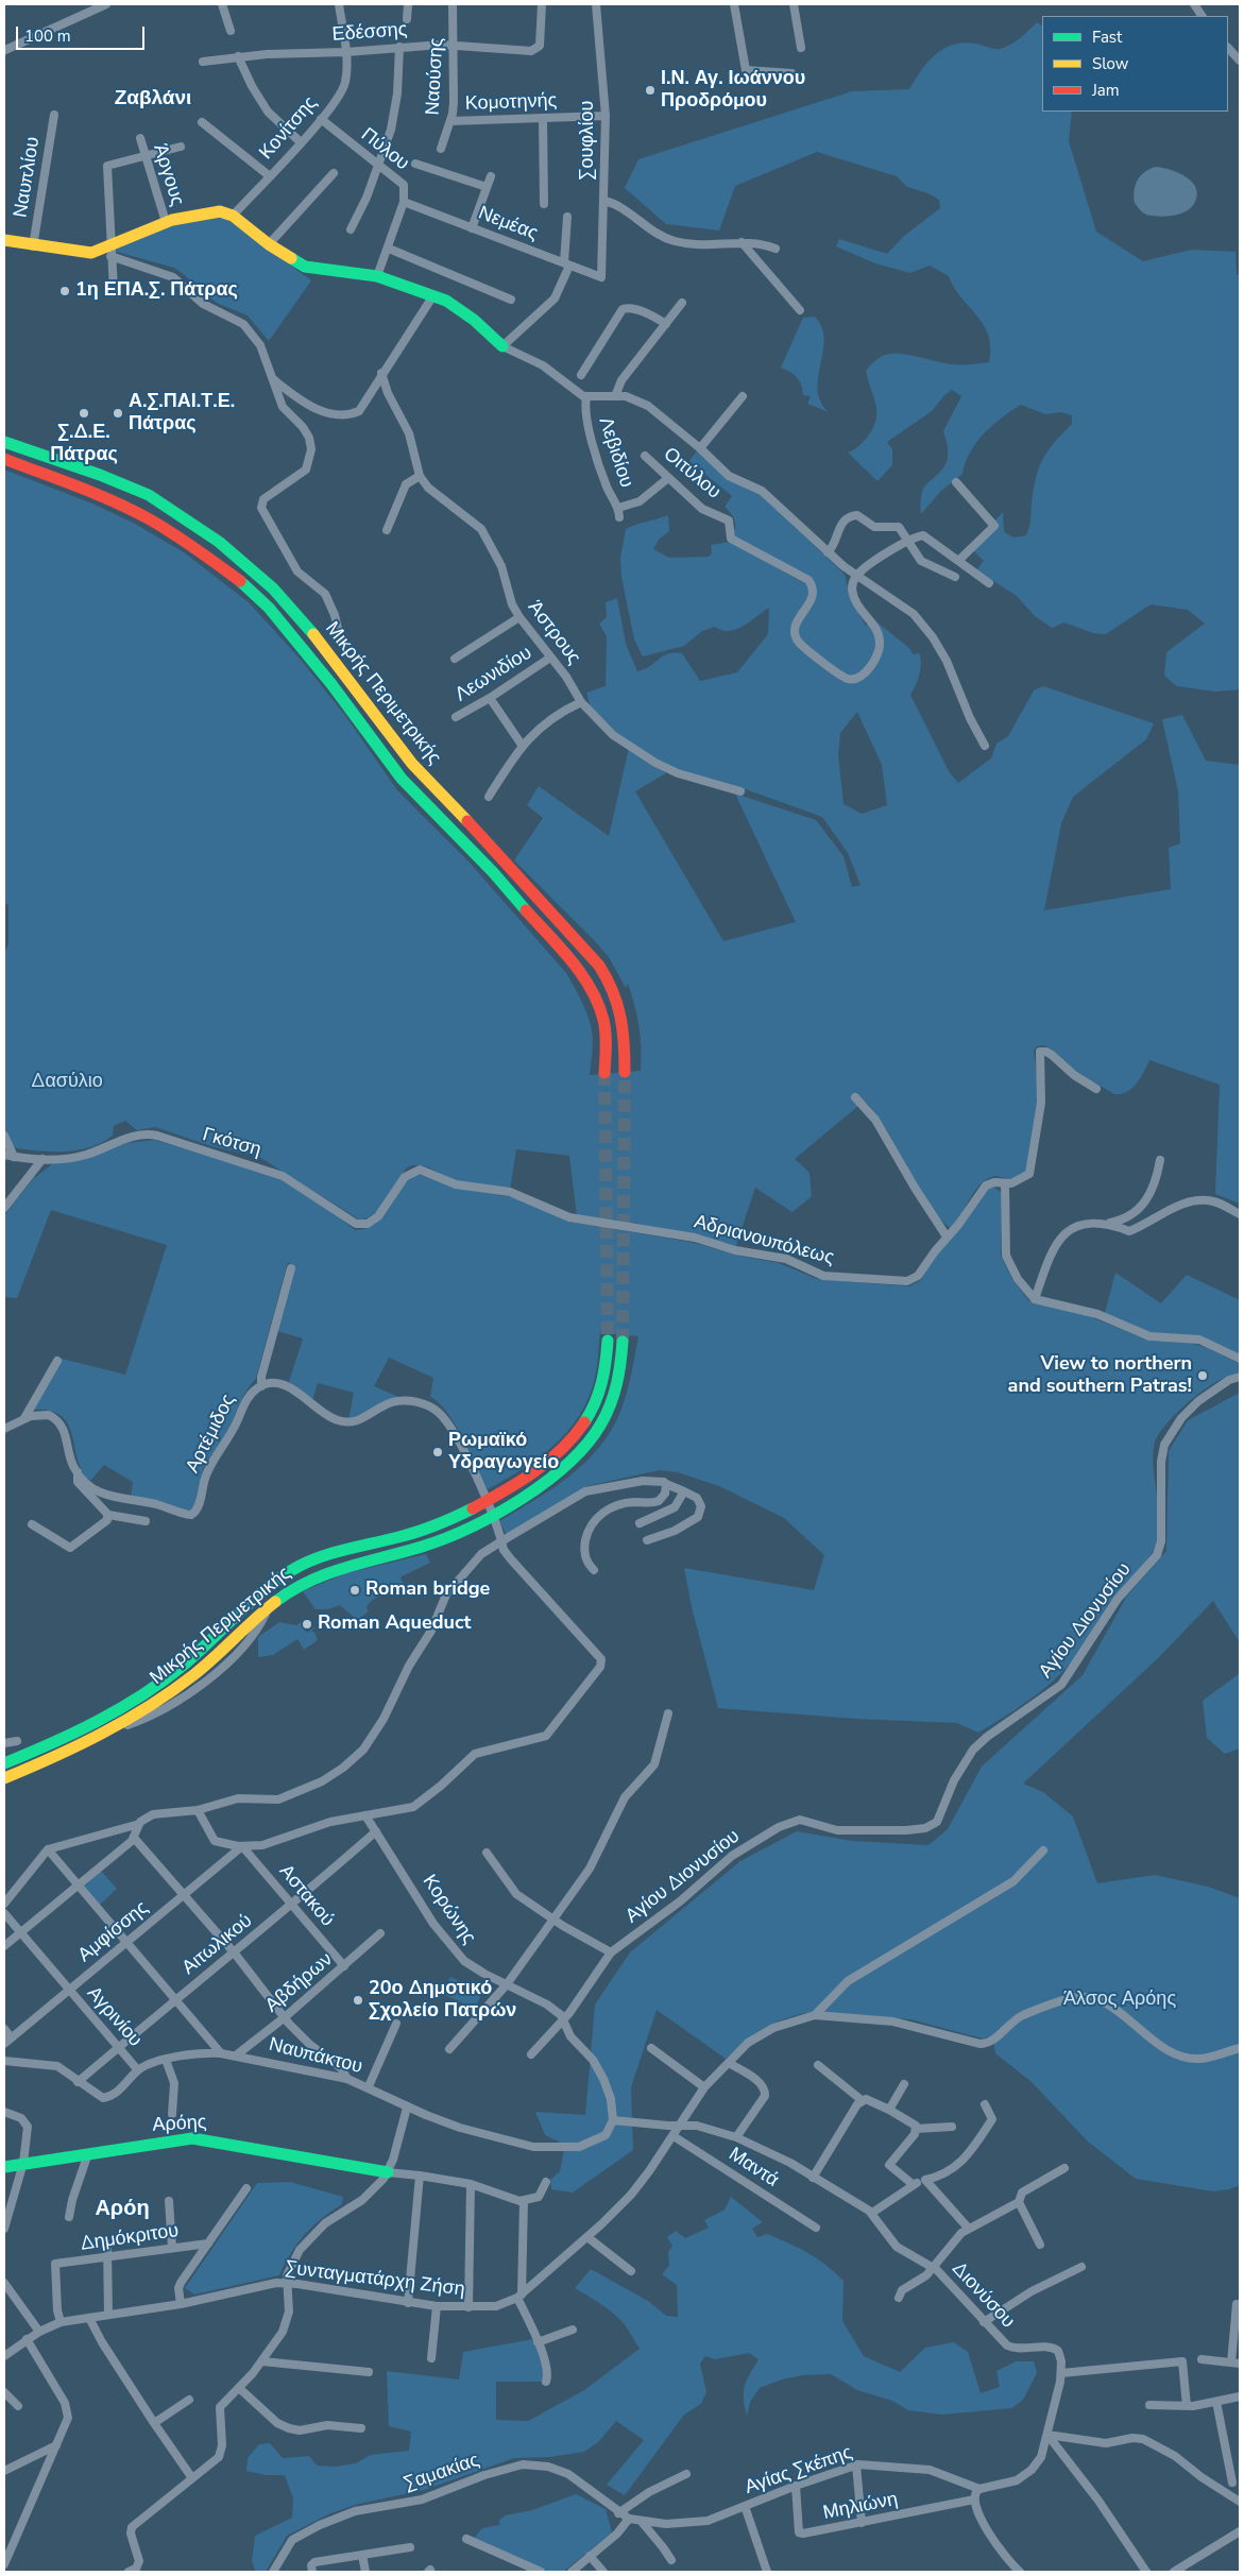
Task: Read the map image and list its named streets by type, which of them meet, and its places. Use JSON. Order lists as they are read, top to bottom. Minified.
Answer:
{"streets":{"main road":["Μικρής Περιμετρικής","Αρόης"],"street":["Εδέσσης","Ναούσης","Κομοτηνής","Κονίτσης","Σουφλίου","Πύλου","Άργους","Ναυπλίου","Νεμέας","Λεβιδίου","Οιτύλου","Άστρους","Λεωνιδίου","Γκότση","Αδριανουπόλεως","Αρτέμιδος","Αγίου Διονυσίου","Αστακού","Κορώνης","Αμφίσσης","Αιτωλικού","Αβδήρων","Αγρινίου","Ναυπάκτου","Μαντά","Δημόκριτου","Συνταγματάρχη Ζήση","Διονύσου","Αγίας Σκέπης","Σαμακίας","Μηλιώνη"]},"crossings":[["Εδέσσης","Ναούσης"],["Εδέσσης","Κονίτσης"],["Ναούσης","Κομοτηνής"],["Κομοτηνής","Σουφλίου"],["Κονίτσης","Πύλου"],["Σουφλίου","Νεμέας"],["Πύλου","Νεμέας"],["Λεβιδίου","Οιτύλου"],["Άστρους","Λεωνιδίου"],["Γκότση","Αδριανουπόλεως"],["Αγίου Διονυσίου","Κορώνης"],["Αστακού","Αμφίσσης"],["Αστακού","Αιτωλικού"],["Αστακού","Αβδήρων"],["Κορώνης","Αιτωλικού"],["Κορώνης","Ναυπάκτου"],["Αμφίσσης","Αγρινίου"],["Αιτωλικού","Αγρινίου"],["Αβδήρων","Ναυπάκτου"],["Αγρινίου","Ναυπάκτου"],["Μαντά","Συνταγματάρχη Ζήση"],["Δημόκριτου","Συνταγματάρχη Ζήση"],["Συνταγματάρχη Ζήση","Διονύσου"],["Διονύσου","Αγίας Σκέπης"],["Αγίας Σκέπης","Σαμακίας"],["Αγίας Σκέπης","Μηλιώνη"]],"districts":["Ζαβλάνι","Αρόη"],"parks":["Δασύλιο","Άλσος Αρόης"],"places":["Ι.Ν. Αγ. Ιωάννου Προδρόμου","1η ΕΠΑ.Σ. Πάτρας","Σ.Δ.Ε. Πάτρας","Α.Σ.ΠΑΙ.Τ.Ε. Πάτρας","View to northern and southern Patras!","Ρωμαϊκό Υδραγωγείο","Roman bridge","Roman Aqueduct","20ο Δημοτικό Σχολείο Πατρών"],"legend":["Fast","Slow","Jam"],"scale_bar":"100 m"}
